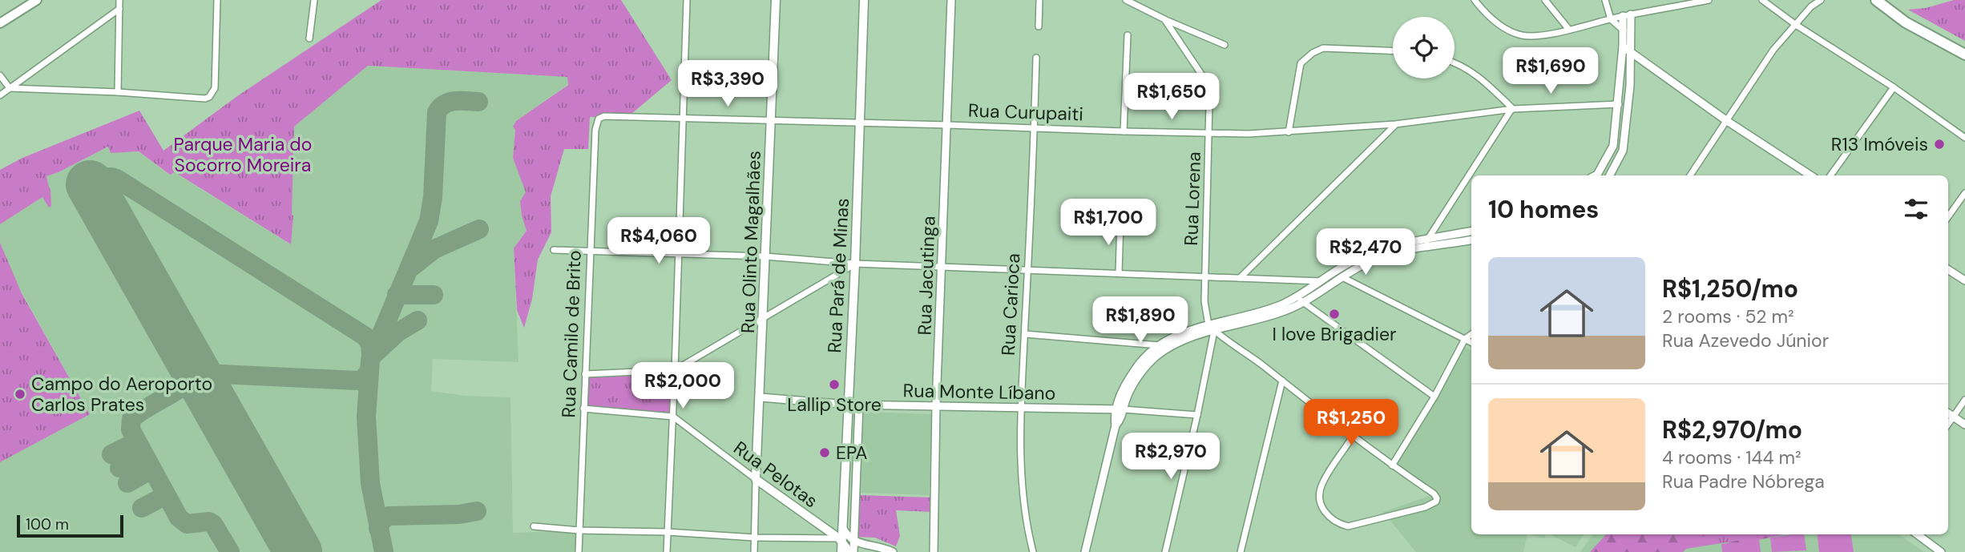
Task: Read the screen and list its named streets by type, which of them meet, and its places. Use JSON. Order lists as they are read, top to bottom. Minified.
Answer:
{"streets":{"main road":["Rua Olinto Magalhães","Rua Pará de Minas","Rua Pelotas"],"street":["Rua Curupaiti","Rua Lorena","Rua Jacutinga","Rua Carioca","Rua Camilo de Brito","Rua Monte Líbano"]},"crossings":[["Rua Curupaiti","Rua Lorena"],["Rua Curupaiti","Rua Olinto Magalhães"],["Rua Curupaiti","Rua Pará de Minas"],["Rua Curupaiti","Rua Jacutinga"],["Rua Curupaiti","Rua Carioca"],["Rua Curupaiti","Rua Camilo de Brito"],["Rua Lorena","Rua Monte Líbano"],["Rua Olinto Magalhães","Rua Monte Líbano"],["Rua Olinto Magalhães","Rua Pelotas"],["Rua Pará de Minas","Rua Monte Líbano"],["Rua Pará de Minas","Rua Pelotas"],["Rua Jacutinga","Rua Monte Líbano"],["Rua Carioca","Rua Monte Líbano"]],"parks":["Parque Maria do Socorro Moreira"],"places":["R13 Imóveis","I love Brigadier","Lallip Store","Campo do Aeroporto Carlos Prates","EPA"],"scale_bar":"100 m","page":{"price":["R$1,690","R$3,390","R$1,650","R$1,700","R$4,060","R$2,470","R$1,890","R$2,000","R$1,250","R$2,970"],"heading":"10 homes","list":[{"name":"R$1,250/mo","note":"2 rooms · 52 m² · Rua Azevedo Júnior"},{"name":"R$2,970/mo","note":"4 rooms · 144 m² · Rua Padre Nóbrega"}],"scale":"100 m"}}
